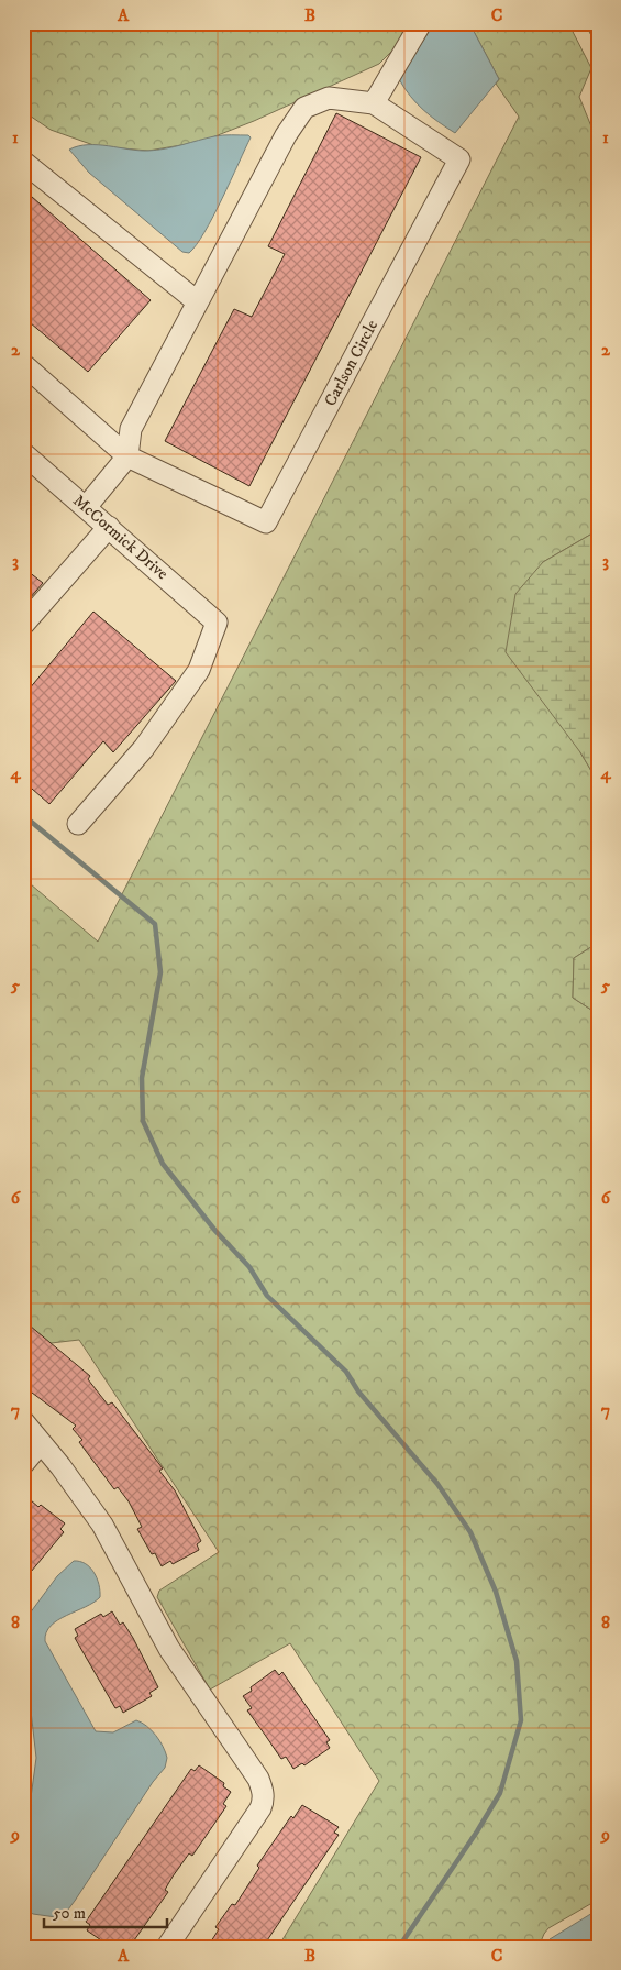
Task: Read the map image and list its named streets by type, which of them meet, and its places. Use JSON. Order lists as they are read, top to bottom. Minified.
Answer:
{"streets":{"street":["Carlson Circle","McCormick Drive"]},"scale_bar":"50 m","grid":{"columns":["A","B","C"],"rows":["1","2","3","4","5","6","7","8","9"]}}
